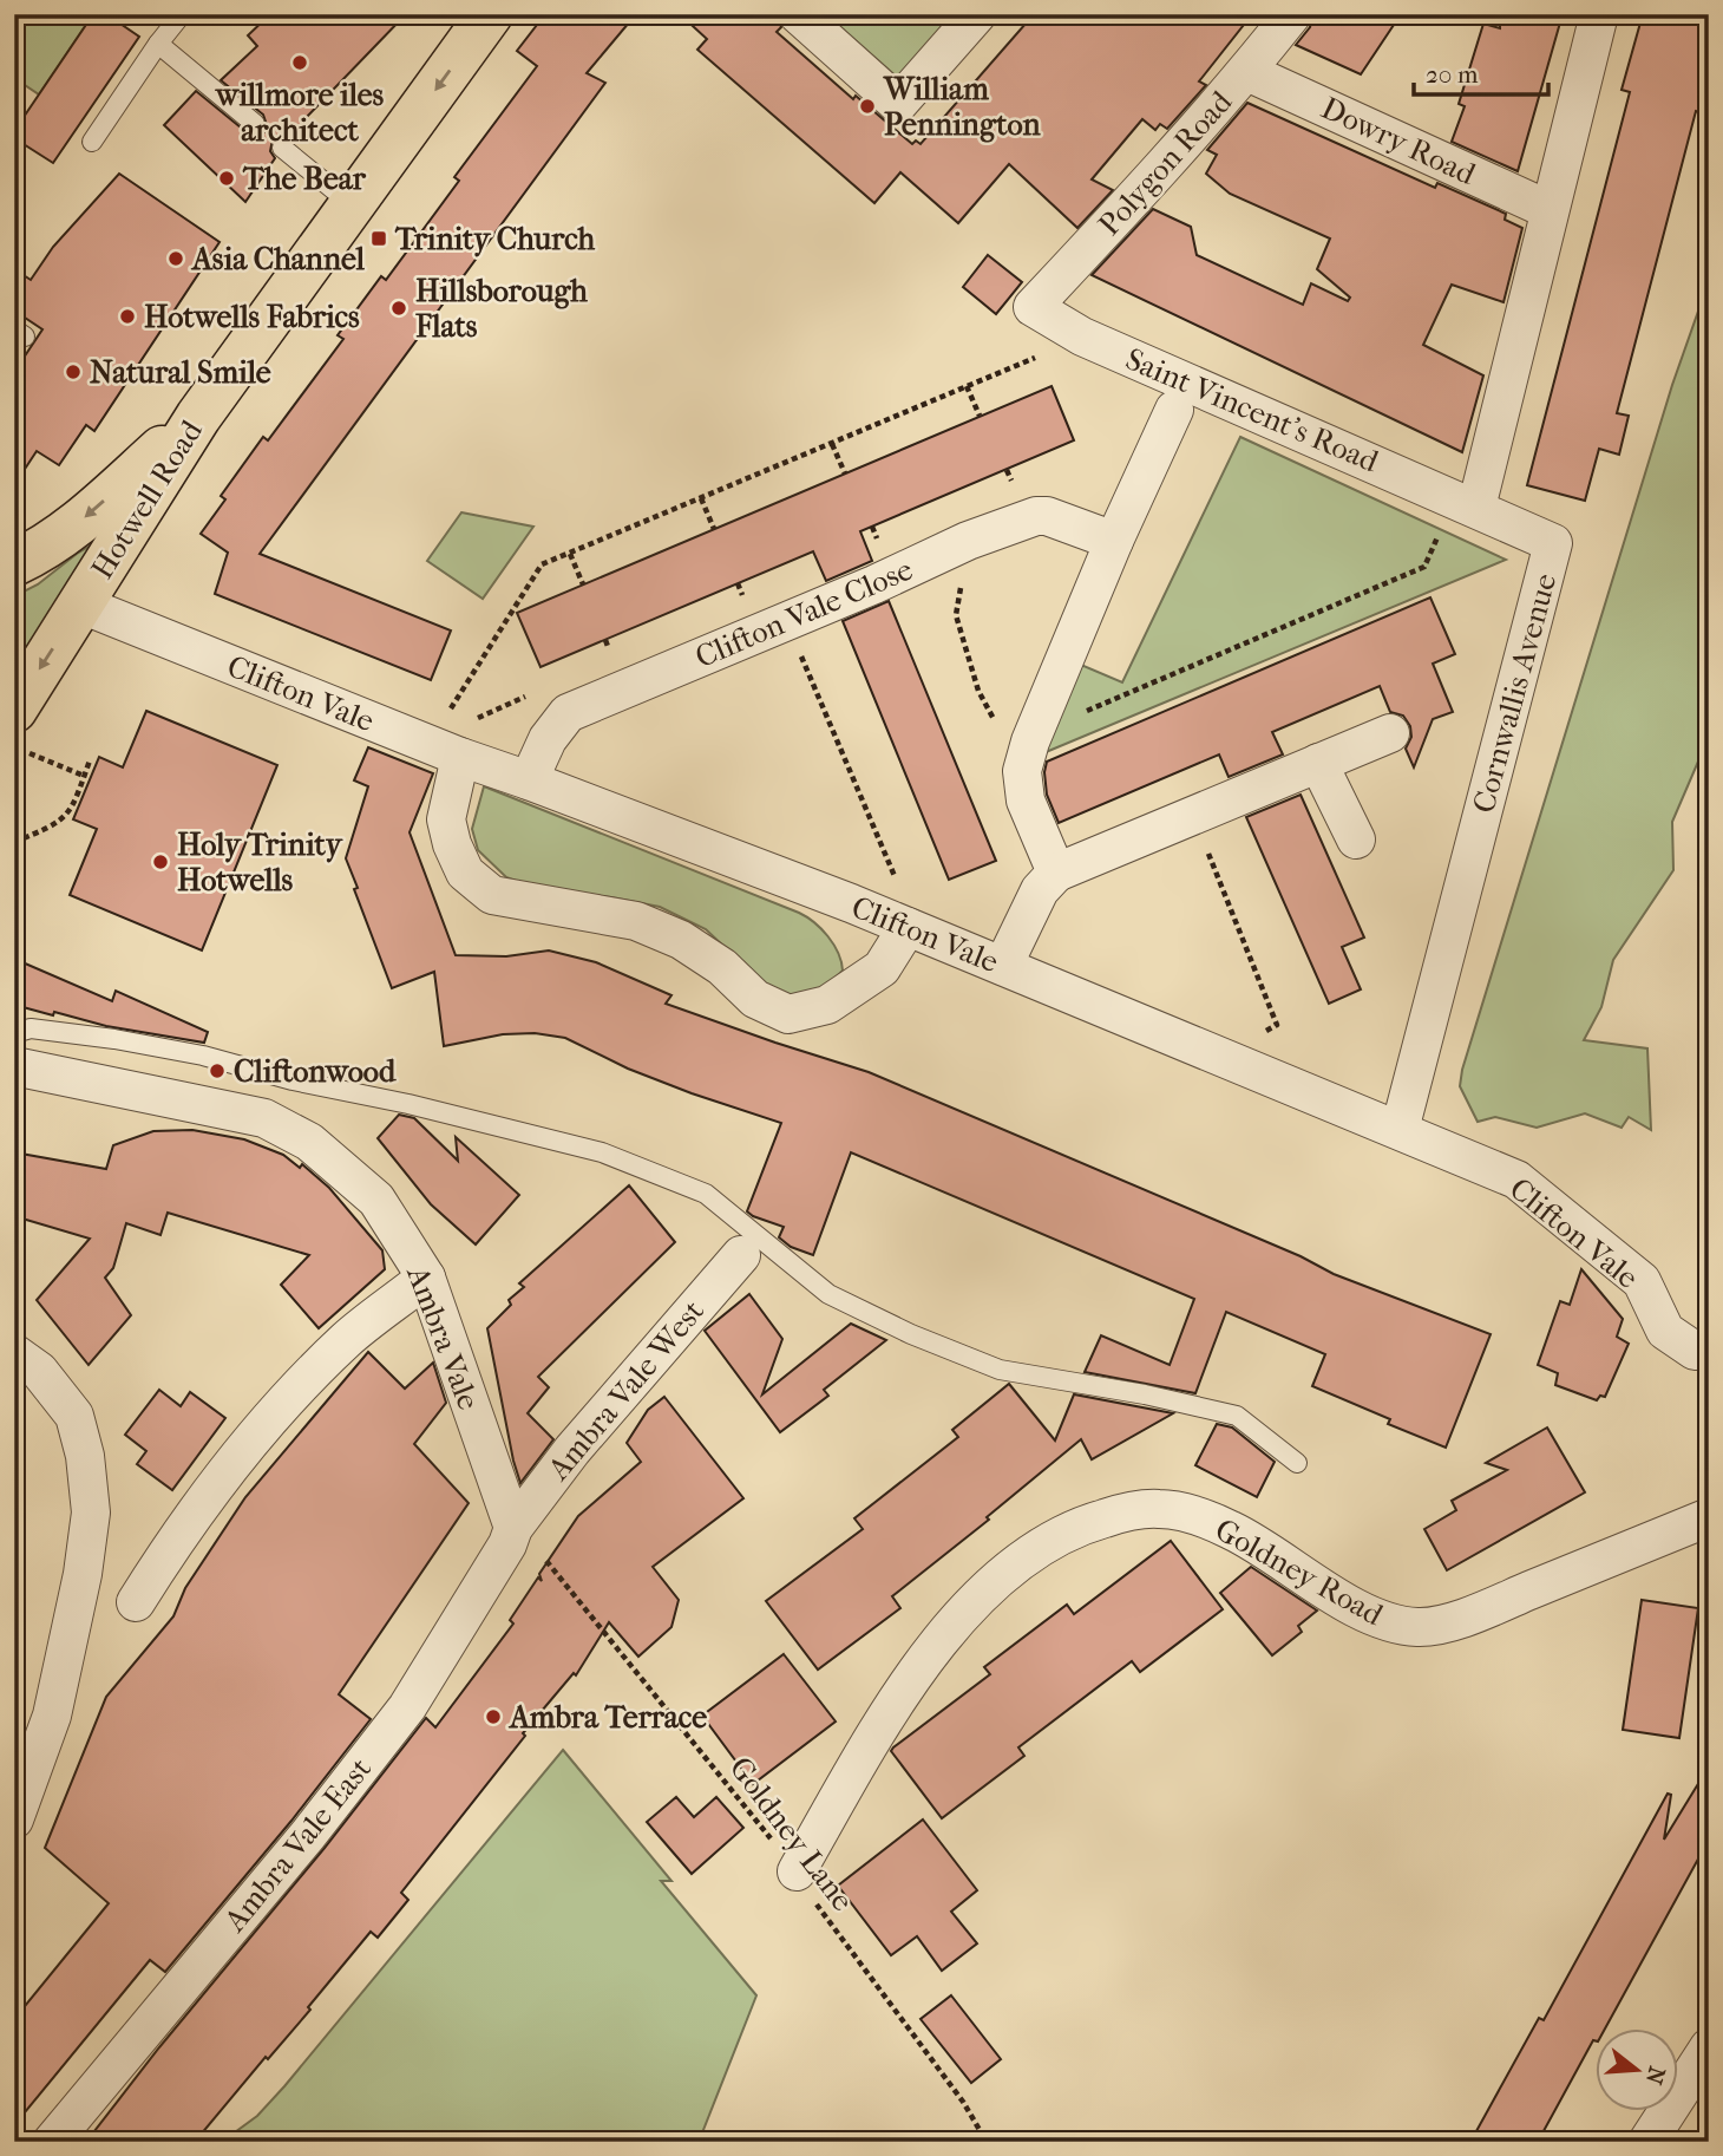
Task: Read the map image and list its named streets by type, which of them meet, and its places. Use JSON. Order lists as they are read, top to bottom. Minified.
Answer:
{"streets":{"main road":["Hotwell Road"],"street":["Dowry Road","Polygon Road","Saint Vincent's Road","Clifton Vale Close","Clifton Vale","Cornwallis Avenue","Ambra Vale","Ambra Vale West","Goldney Road","Ambra Vale East"],"path":["Goldney Lane"]},"crossings":[["Dowry Road","Polygon Road"],["Polygon Road","Saint Vincent's Road"],["Saint Vincent's Road","Cornwallis Avenue"],["Hotwell Road","Clifton Vale"],["Clifton Vale Close","Clifton Vale"],["Clifton Vale","Cornwallis Avenue"],["Ambra Vale","Ambra Vale West"],["Ambra Vale","Goldney Lane"],["Ambra Vale","Ambra Vale East"],["Ambra Vale West","Goldney Lane"],["Ambra Vale West","Ambra Vale East"],["Goldney Road","Goldney Lane"],["Goldney Lane","Ambra Vale East"]],"one_way":["Hotwell Road"],"places":{"other":["willmore iles architect","William Pennington","The Bear","Asia Channel","Hillsborough Flats","Hotwells Fabrics","Natural Smile","Holy Trinity Hotwells","Cliftonwood","Ambra Terrace"],"transit":["Trinity Church"]},"scale_bar":"20 m","north":"right"}
